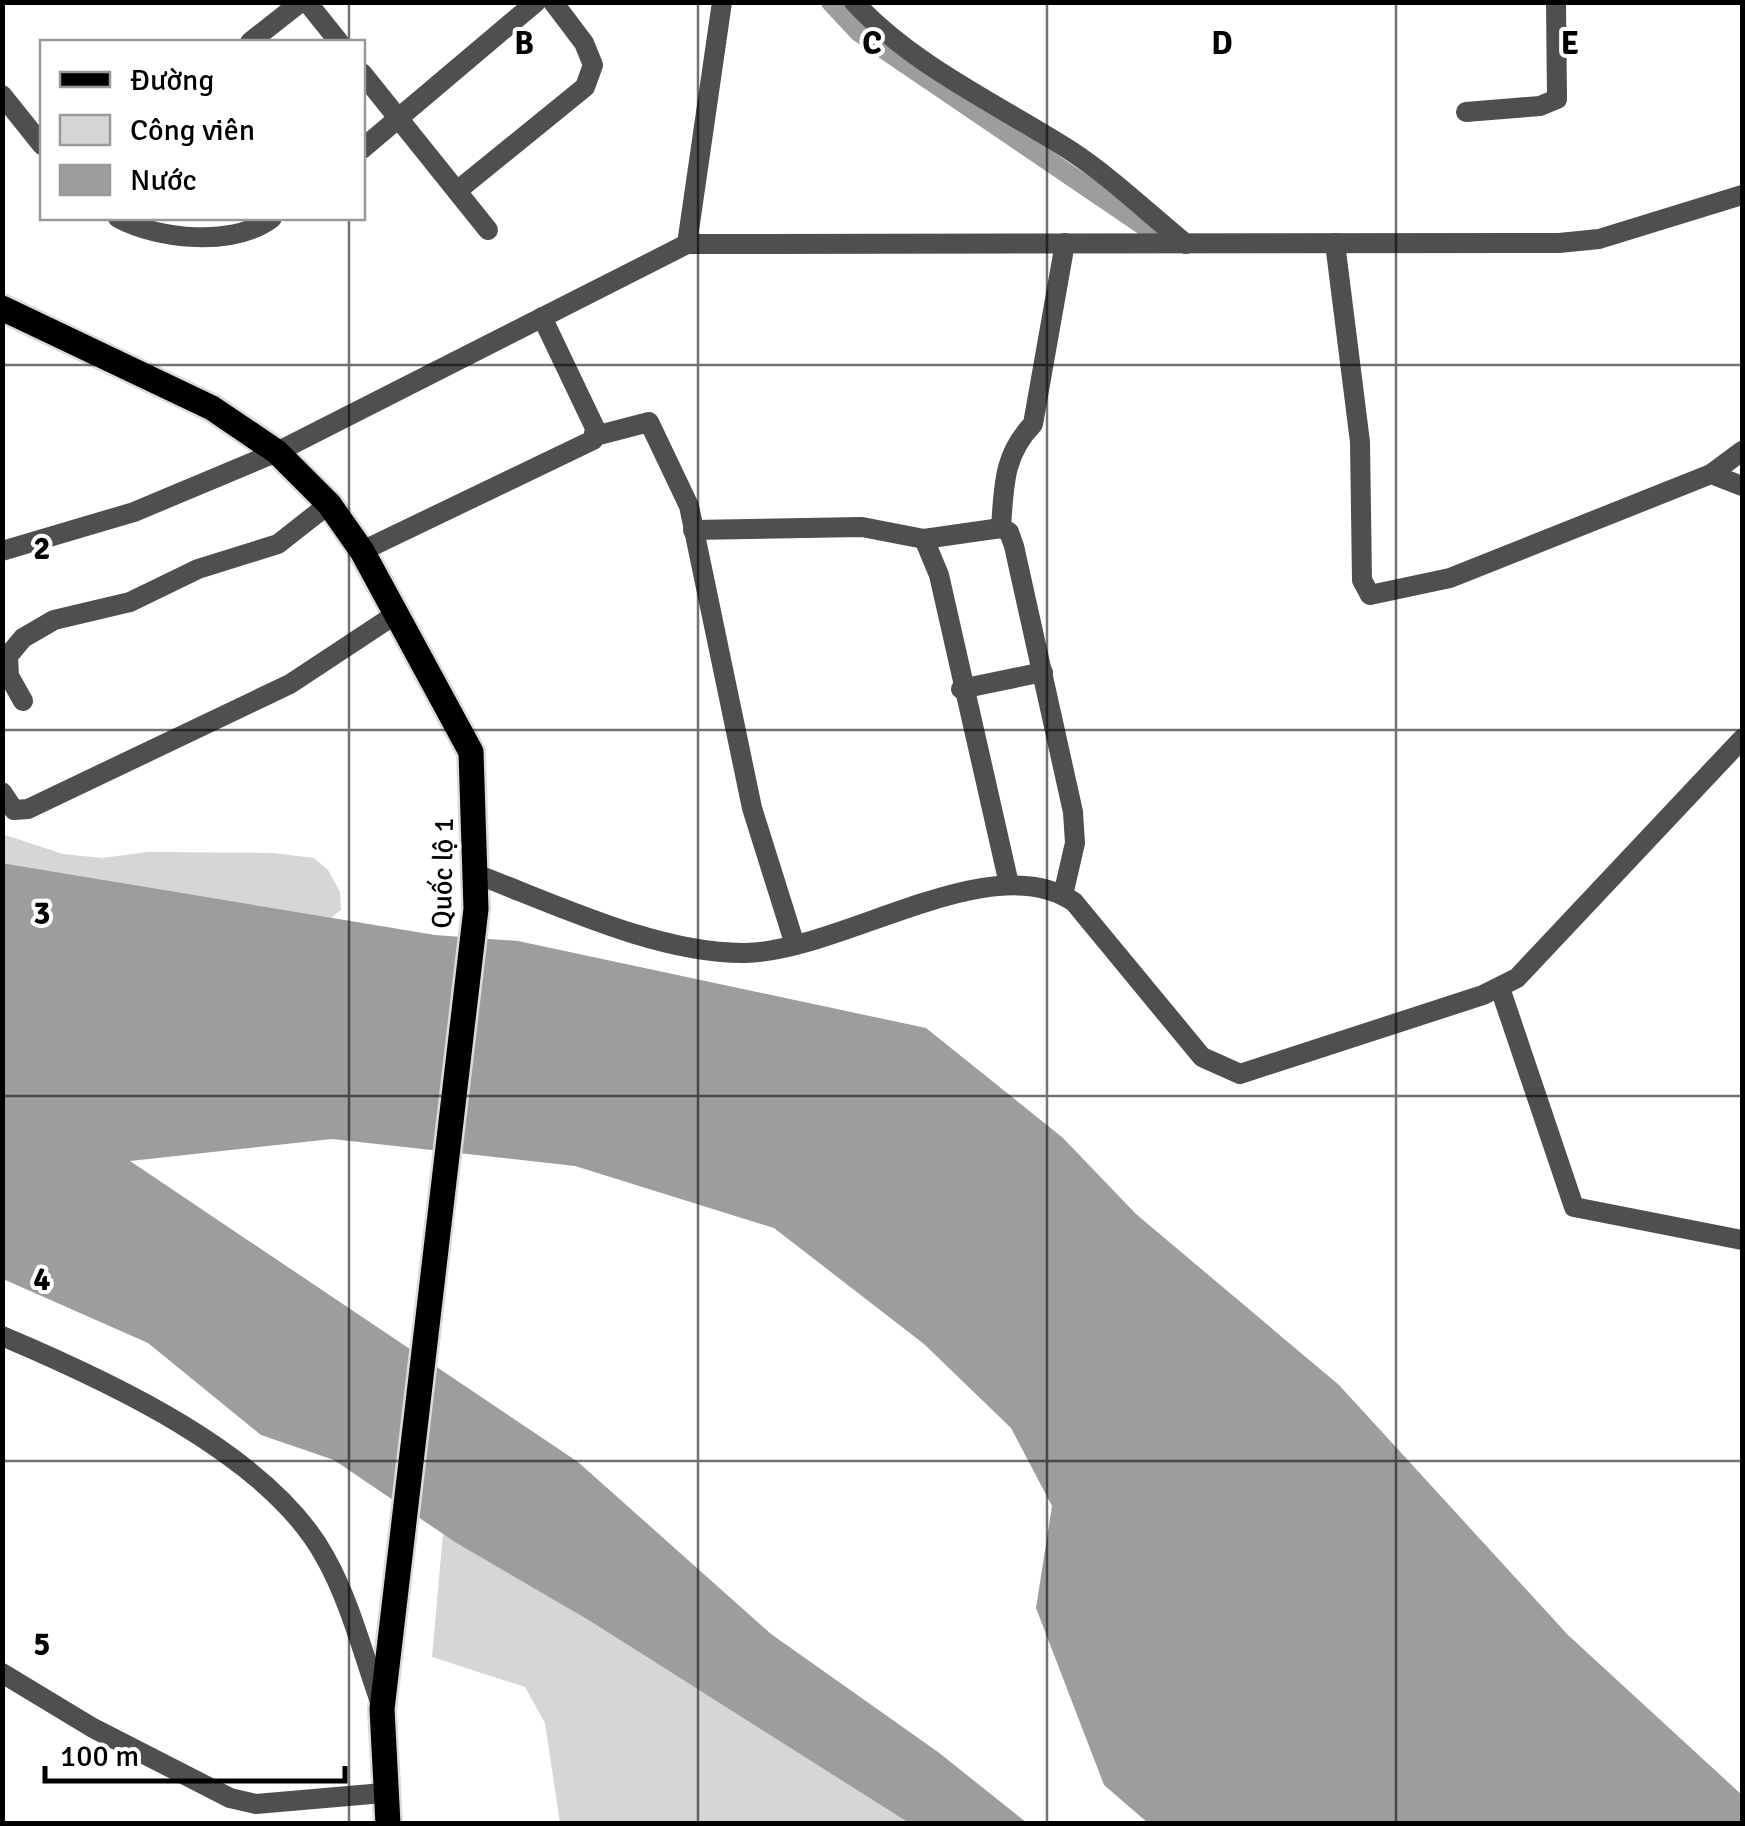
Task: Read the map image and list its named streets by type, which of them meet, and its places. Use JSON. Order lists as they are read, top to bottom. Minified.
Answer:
{"streets":{"main road":["Quốc lộ 1"]},"legend":["Đường","Công viên","Nước"],"scale_bar":"100 m","grid":{"columns":["B","C","D","E"],"rows":["2","3","4","5"]}}
